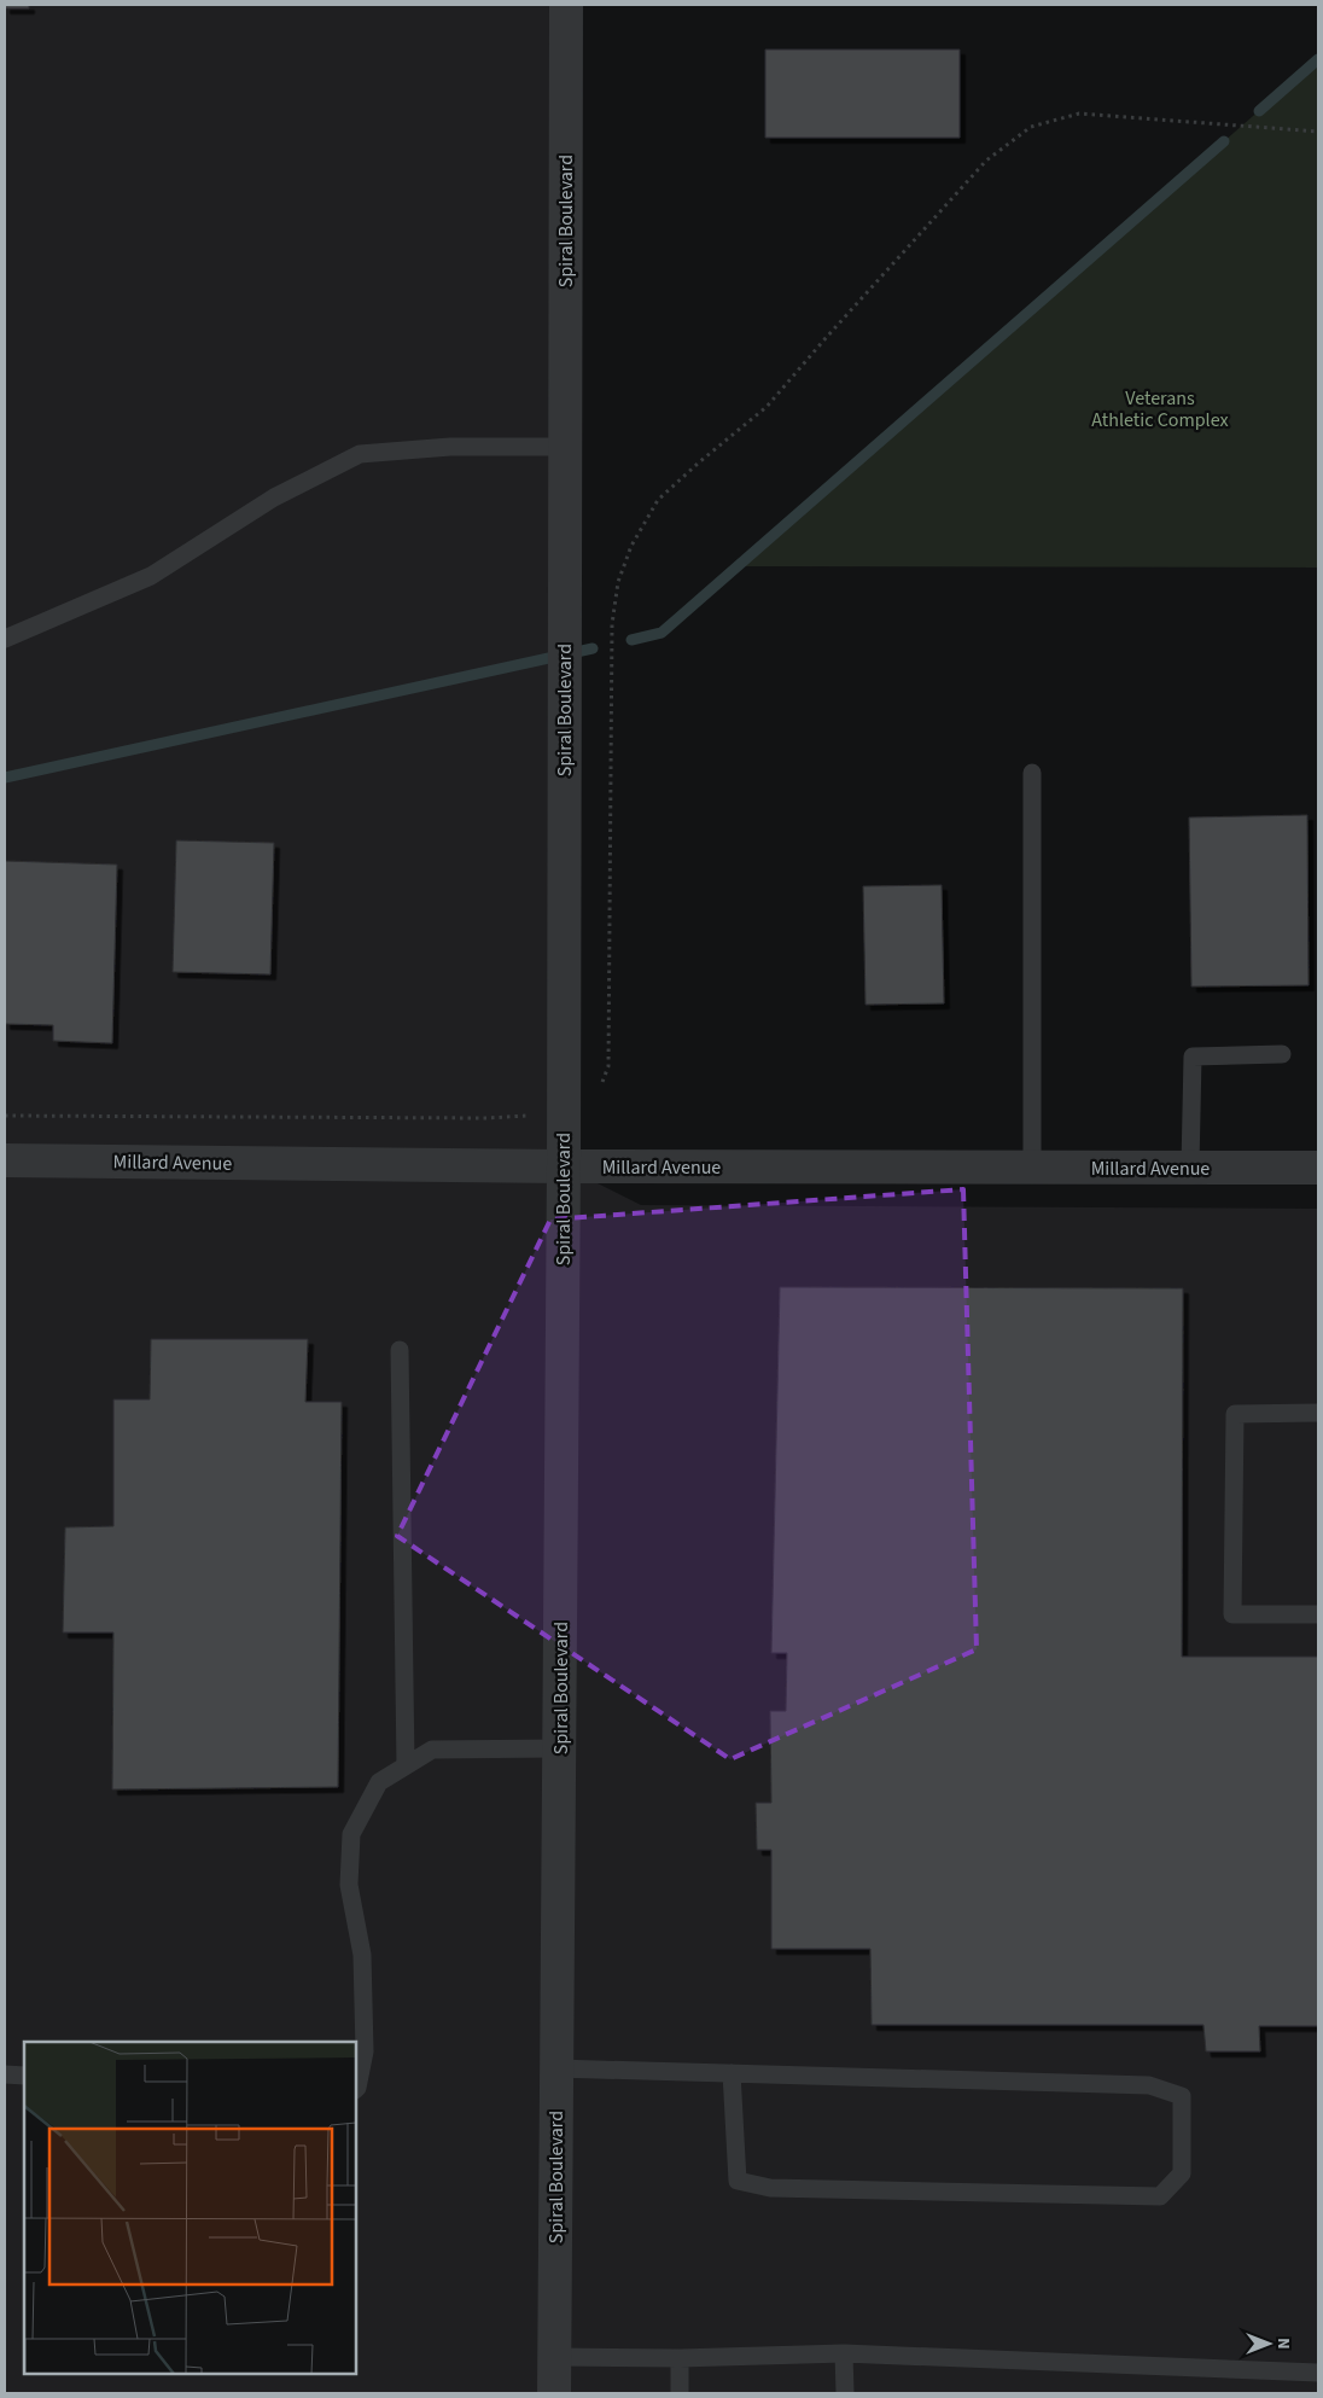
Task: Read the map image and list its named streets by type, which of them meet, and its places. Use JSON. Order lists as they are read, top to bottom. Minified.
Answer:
{"streets":{"street":["Spiral Boulevard","Millard Avenue"]},"crossings":[["Spiral Boulevard","Millard Avenue"]],"parks":["Veterans Athletic Complex"],"north":"right"}
